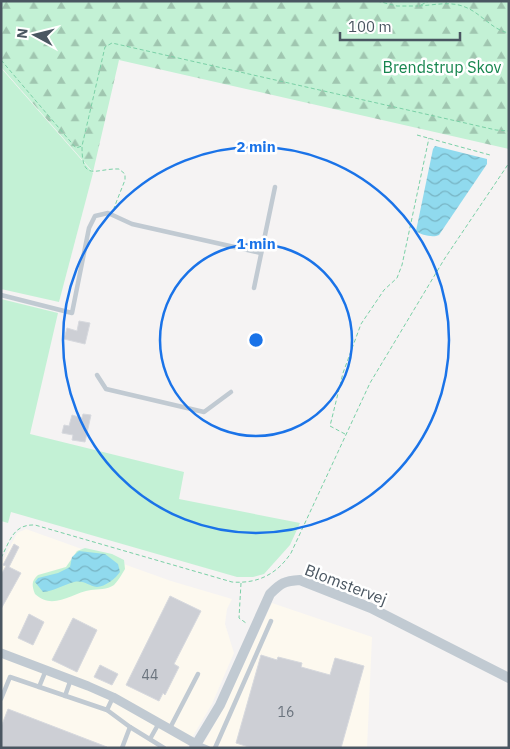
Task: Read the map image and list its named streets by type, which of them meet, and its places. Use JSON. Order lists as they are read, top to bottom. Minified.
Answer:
{"streets":{"street":["Blomstervej"]},"parks":["Brendstrup Skov"],"house_numbers":["44","16"],"scale_bar":"100 m","north":"left","rings":["2 min","1 min"]}
